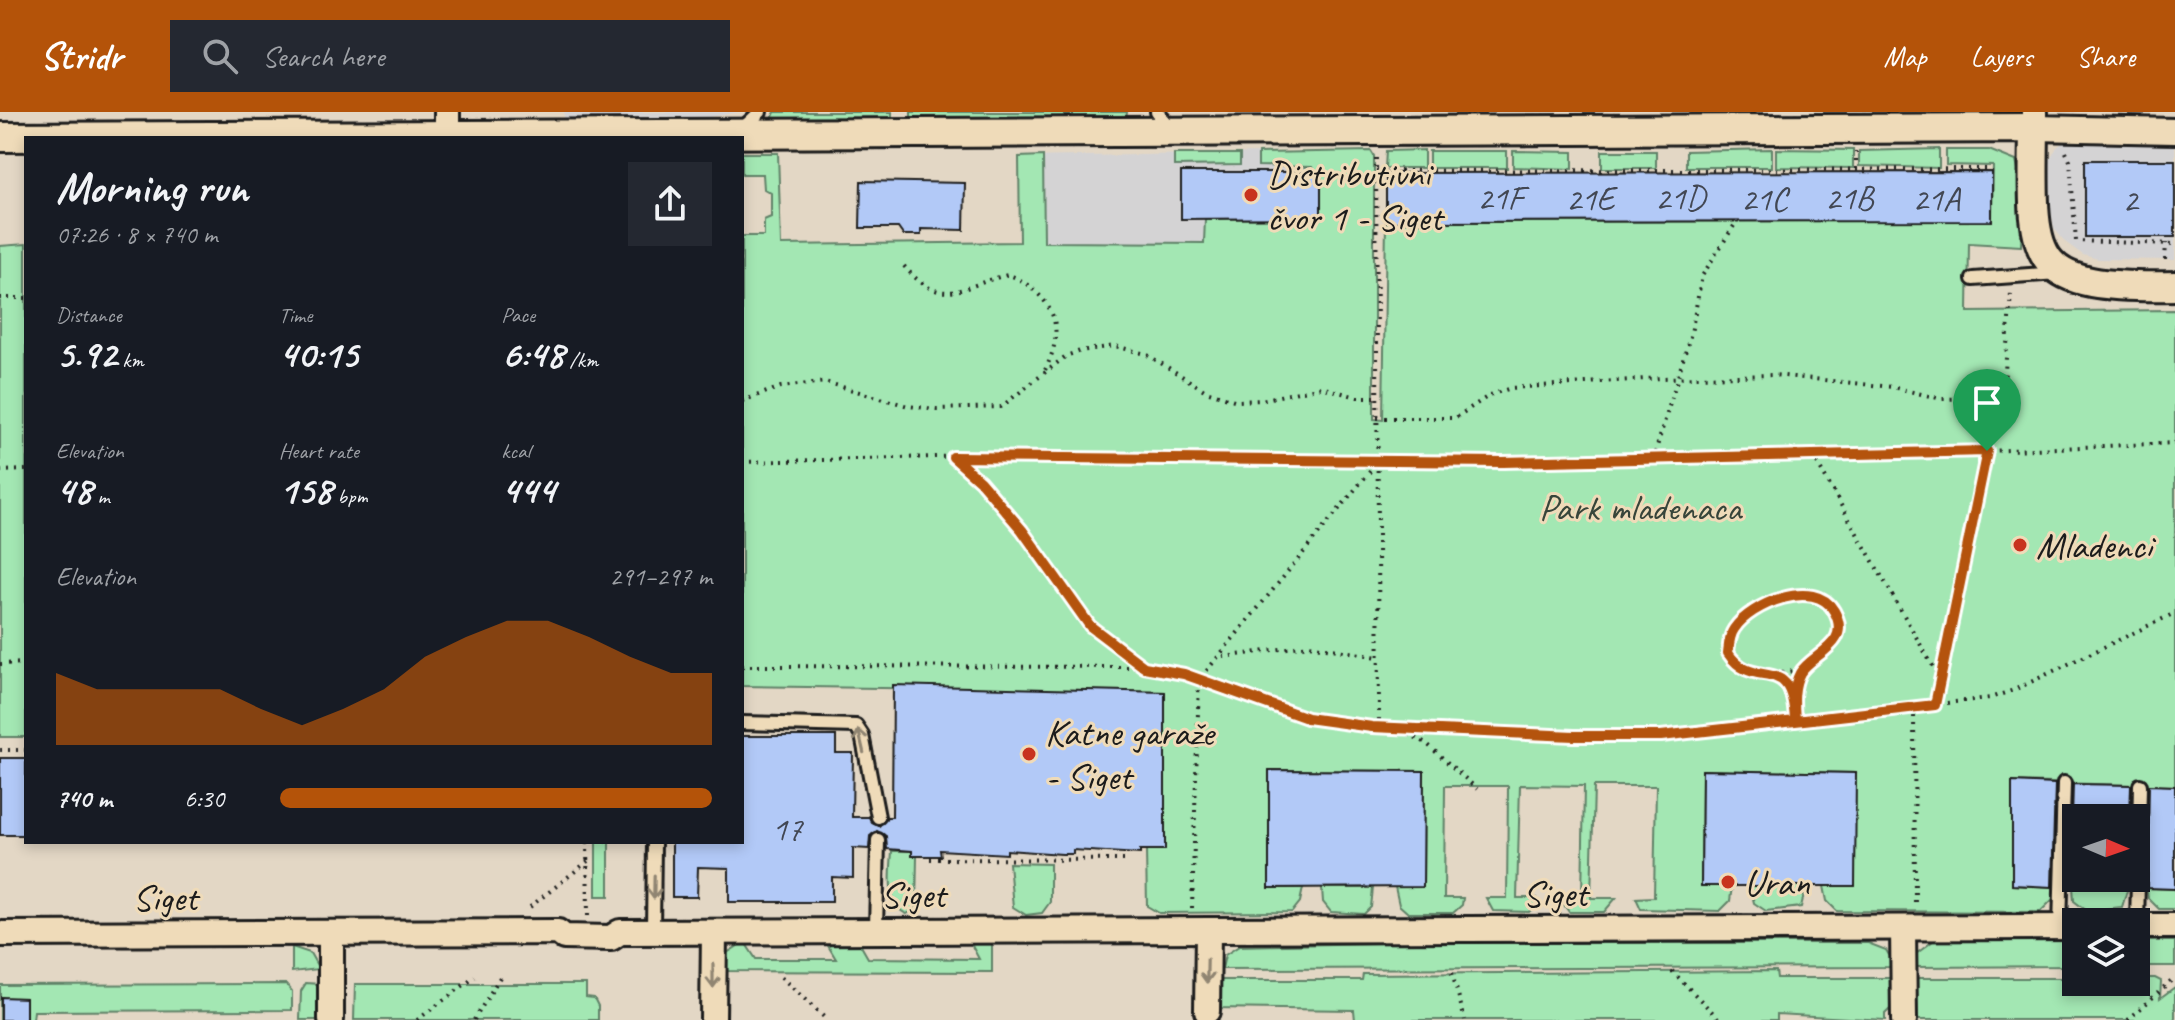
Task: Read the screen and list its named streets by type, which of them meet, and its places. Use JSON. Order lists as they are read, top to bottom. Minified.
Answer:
{"streets":{"street":["Siget"]},"parks":["Park mladenaca"],"places":["Distributivni čvor 1 - Siget","Mladenci","Katne garaže - Siget","Uran"],"house_numbers":["21F","21D","21B","21E","21C","21A","2","17"],"north":"right","page":{"header":"Stridr","search":"Search here","nav":["Map","Layers","Share"],"heading":["Morning run","07:26 · 8 × 740 m"],"stats":[["Distance","5.92 km"],["Time","40:15"],["Pace","6:48 /km"],["Elevation","48 m"],["Heart rate","158 bpm"],["kcal","444"]],"chart":["Elevation","291–297 m"],"list":[{"name":"740 m","note":"6:30"}]}}
